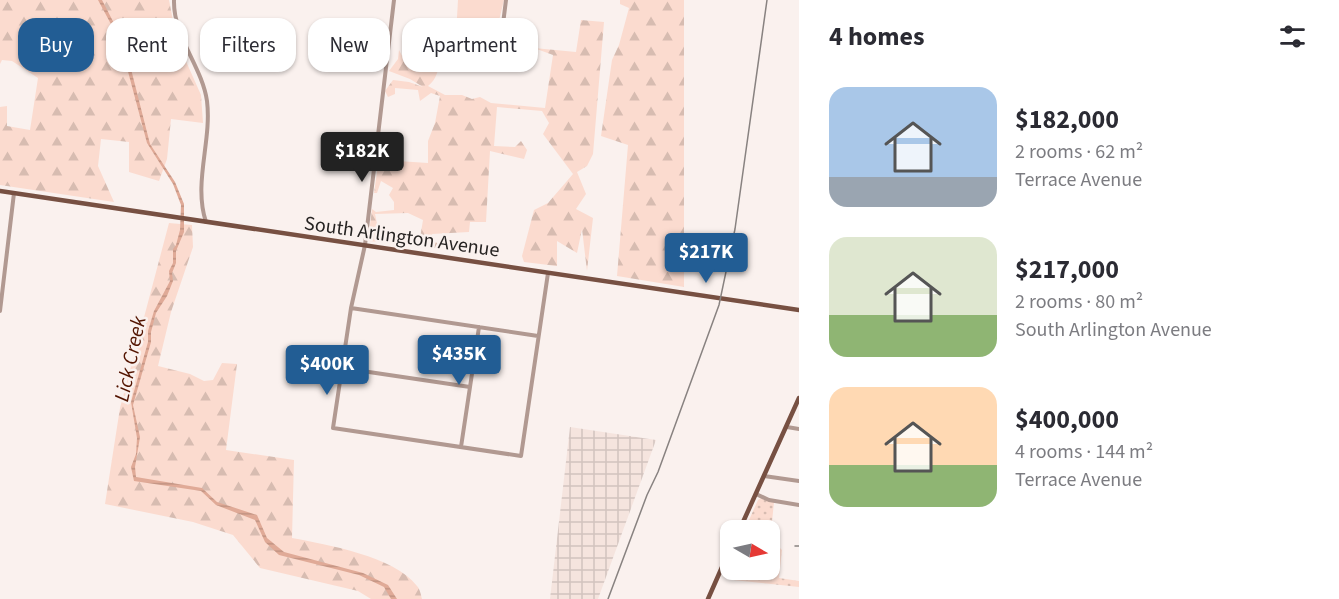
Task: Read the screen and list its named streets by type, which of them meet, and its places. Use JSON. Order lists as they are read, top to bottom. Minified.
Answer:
{"streets":{"main road":["South Arlington Avenue"]},"water":["Lick Creek"],"north":"right","page":{"heading":"4 homes","chip":["Buy","Rent","Filters","New","Apartment"],"list":[{"name":"$182,000","note":"2 rooms · 62 m² · Terrace Avenue"},{"name":"$217,000","note":"2 rooms · 80 m² · South Arlington Avenue"},{"name":"$400,000","note":"4 rooms · 144 m² · Terrace Avenue"}],"price":["$182K","$217K","$435K","$400K"]}}
